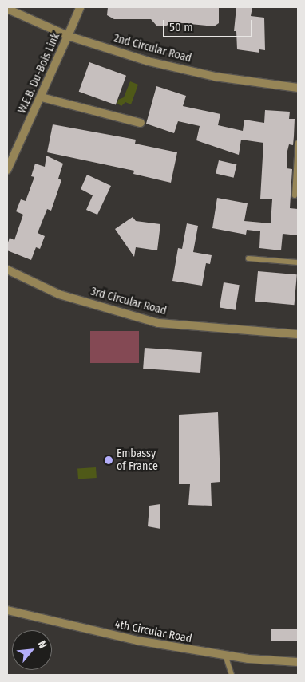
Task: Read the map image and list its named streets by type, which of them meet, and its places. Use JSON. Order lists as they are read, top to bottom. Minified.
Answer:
{"streets":{"street":["2nd Circular Road","W.E.B. Du-Bois Link","3rd Circular Road","4th Circular Road"]},"crossings":[["2nd Circular Road","W.E.B. Du-Bois Link"]],"places":["Embassy of France"],"scale_bar":"50 m","north":"top right"}
